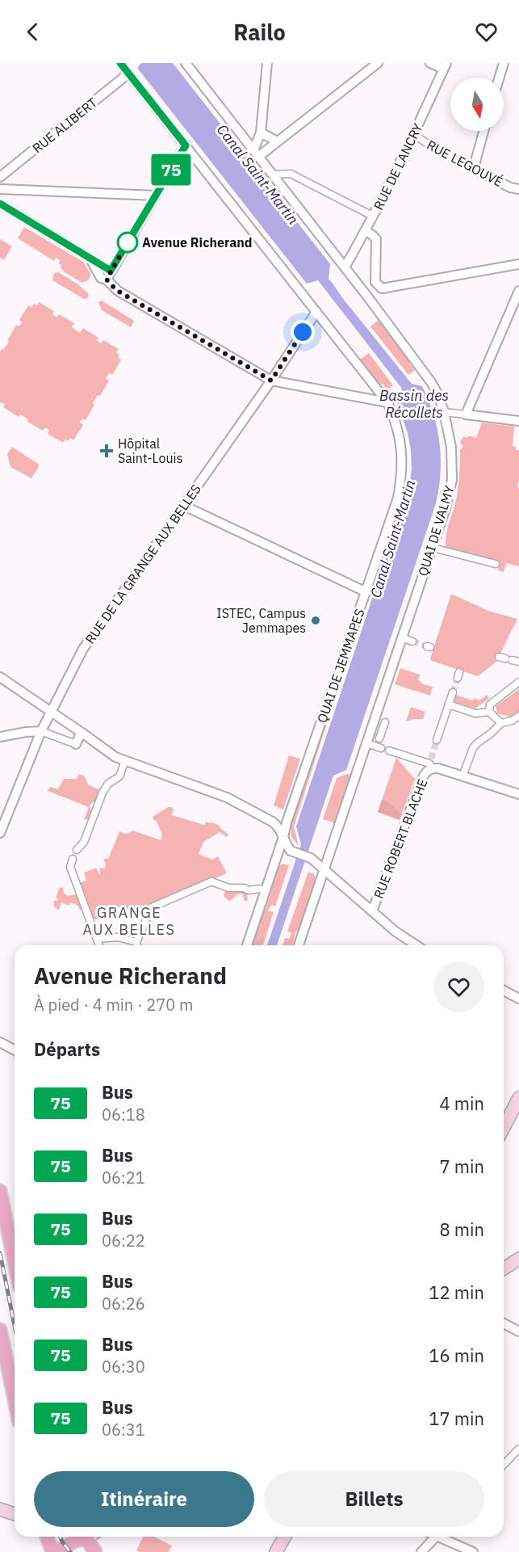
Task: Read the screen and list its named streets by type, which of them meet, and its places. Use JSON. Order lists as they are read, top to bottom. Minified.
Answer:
{"streets":{"street":["RUE ALIBERT","RUE LEGOUVÉ","RUE DE LANCRY","QUAI DE VALMY","RUE DE LA GRANGE AUX BELLES","QUAI DE JEMMAPES","RUE ROBERT BLACHE"]},"crossings":[["RUE ALIBERT","QUAI DE JEMMAPES"],["RUE LEGOUVÉ","RUE DE LANCRY"],["RUE DE LANCRY","QUAI DE VALMY"],["RUE DE LA GRANGE AUX BELLES","QUAI DE JEMMAPES"]],"districts":["GRANGE AUX BELLES"],"water":["Canal Saint-Martin","Bassin des Récollets"],"places":{"other":["Avenue Richerand","ISTEC, Campus Jemmapes"],"health":["Hôpital Saint-Louis"]},"lines":["bus line 75"],"north":"bottom","page":{"header":"Railo","on_map":"75","heading":[["Avenue Richerand","À pied · 4 min · 270 m"],"Départs"],"list":[{"mark":"75","name":"Bus","note":"06:18","value":"4 min"},{"mark":"75","name":"Bus","note":"06:21","value":"7 min"},{"mark":"75","name":"Bus","note":"06:22","value":"8 min"},{"mark":"75","name":"Bus","note":"06:26","value":"12 min"},{"mark":"75","name":"Bus","note":"06:30","value":"16 min"},{"mark":"75","name":"Bus","note":"06:31","value":"17 min"}],"buttons":["Itinéraire","Billets"]}}
